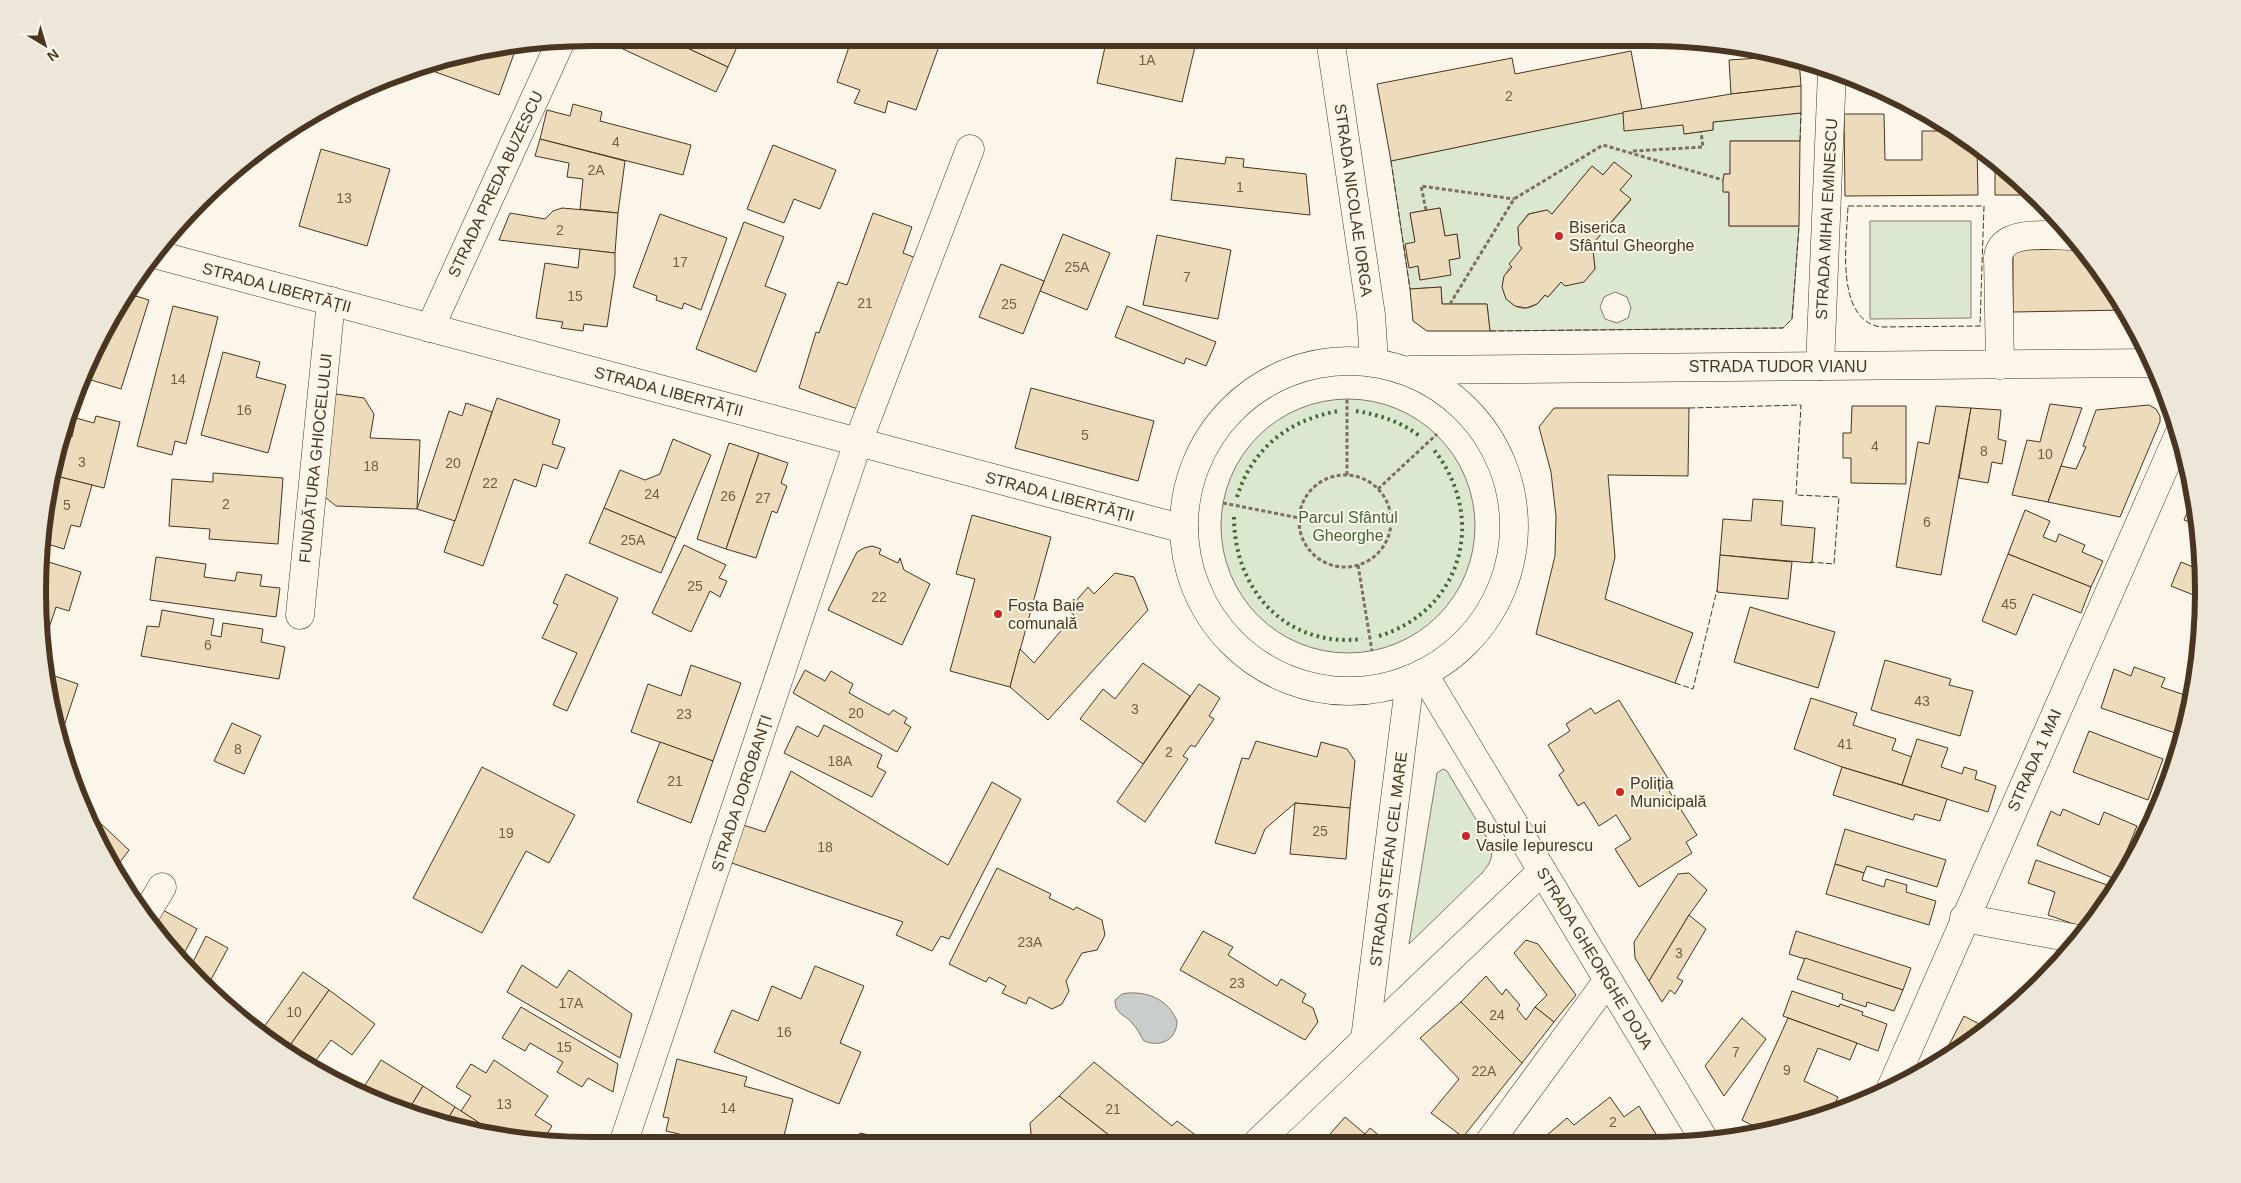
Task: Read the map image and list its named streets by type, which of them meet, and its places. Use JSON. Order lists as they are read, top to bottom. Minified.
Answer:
{"streets":{"street":["STRADA PREDA BUZESCU","STRADA NICOLAE IORGA","STRADA MIHAI EMINESCU","STRADA LIBERTĂȚII","STRADA TUDOR VIANU","FUNDĂTURA GHIOCELULUI","STRADA 1 MAI","STRADA DOROBANȚI","STRADA ȘTEFAN CEL MARE","STRADA GHEORGHE DOJA"]},"crossings":[["STRADA PREDA BUZESCU","STRADA LIBERTĂȚII"],["STRADA MIHAI EMINESCU","STRADA TUDOR VIANU"],["STRADA LIBERTĂȚII","FUNDĂTURA GHIOCELULUI"],["STRADA LIBERTĂȚII","STRADA DOROBANȚI"],["STRADA ȘTEFAN CEL MARE","STRADA GHEORGHE DOJA"]],"parks":["Parcul Sfântul Gheorghe"],"places":["Biserica Sfântul Gheorghe","Fosta Baie comunală","Poliția Municipală","Bustul Lui Vasile Iepurescu"],"house_numbers":["1A","2","4","2A","1","13","2","17","25A","7","15","21","25","14","16","5","4","8","10","3","20","18","22","24","26","27","2","5","6","25A","25","22","45","6","43","3","20","23","41","8","2","18A","21","25","19","18","23A","3","23","17A","10","24","16","15","7","9","22A","13","14","21","2"],"north":"bottom right"}
